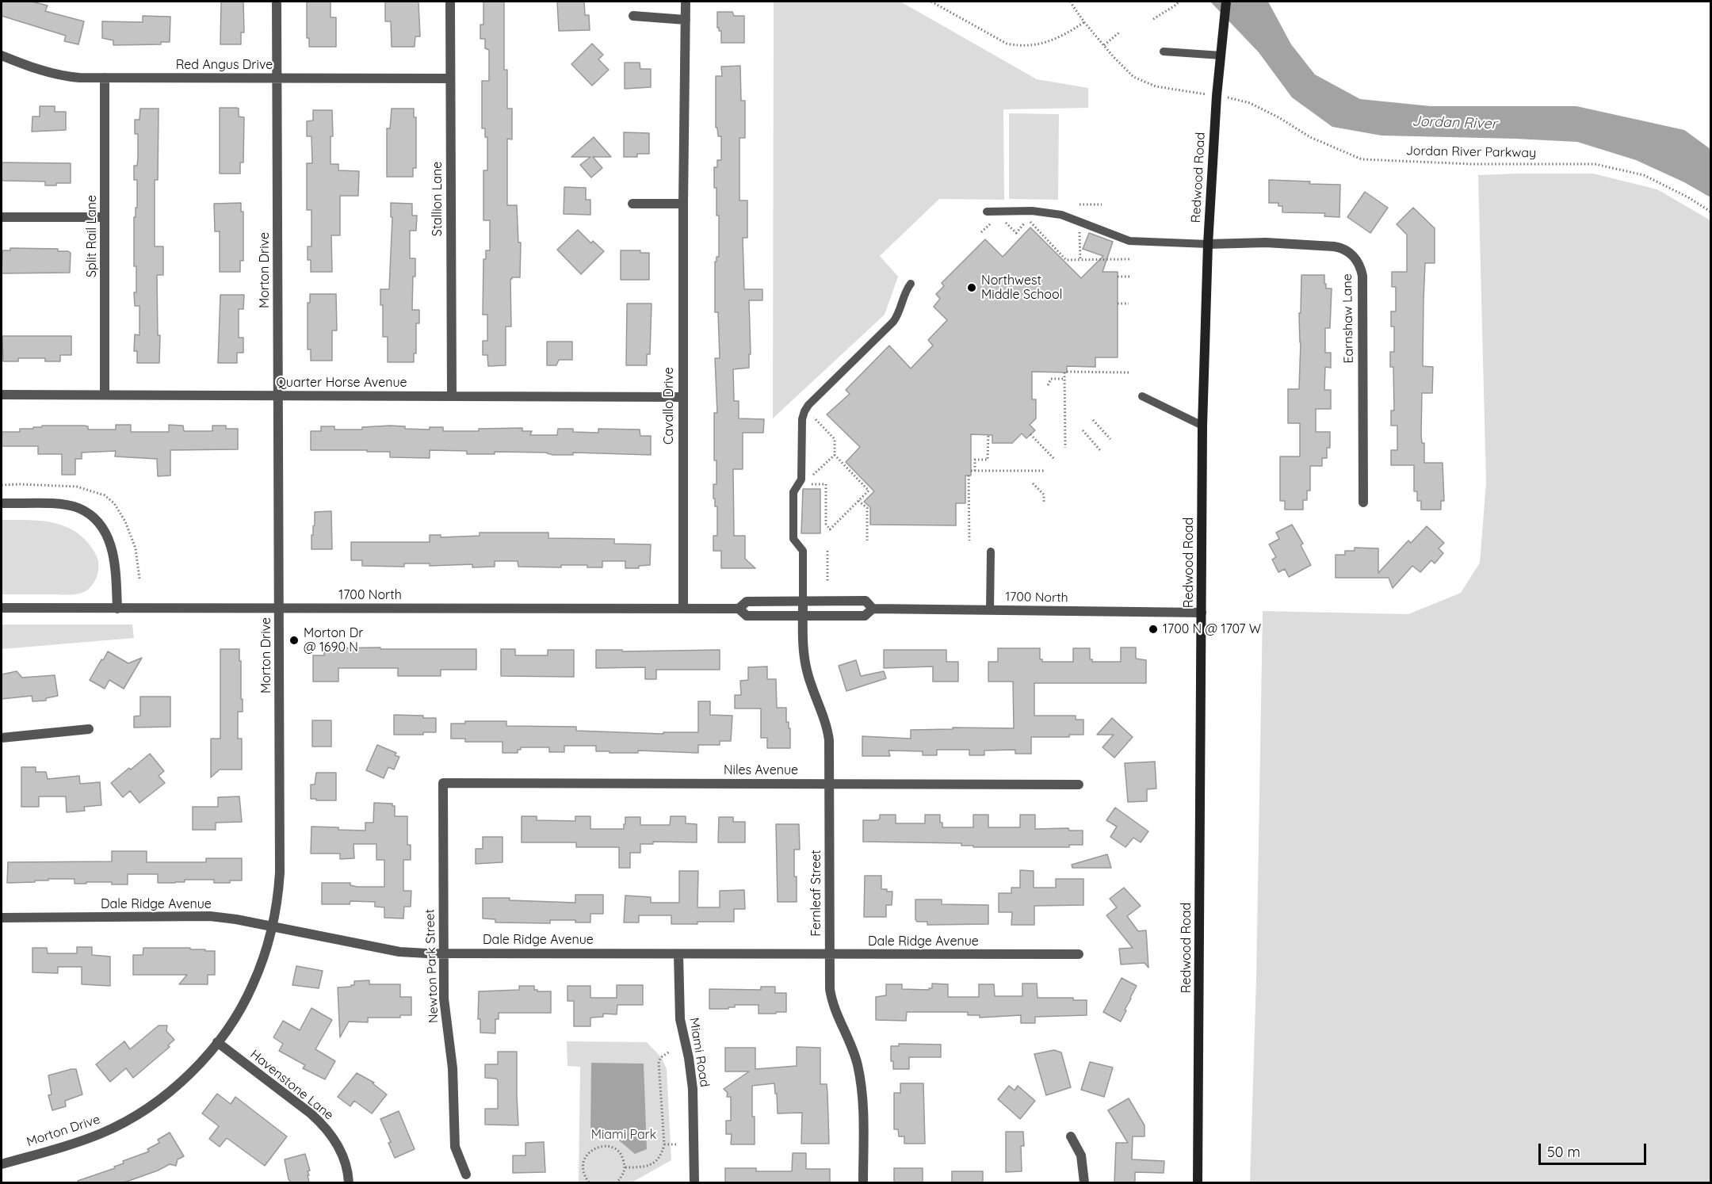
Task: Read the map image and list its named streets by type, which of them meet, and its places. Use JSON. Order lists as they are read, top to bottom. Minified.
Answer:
{"streets":{"main road":["Redwood Road"],"street":["Red Angus Drive","Stallion Lane","Split Rail Lane","Morton Drive","Earnshaw Lane","Quarter Horse Avenue","Cavallo Drive","1700 North","Niles Avenue","Fernleaf Street","Dale Ridge Avenue","Newton Park Street","Miami Road","Havenstone Lane"],"path":["Jordan River Parkway"]},"crossings":[["Red Angus Drive","Stallion Lane"],["Red Angus Drive","Split Rail Lane"],["Red Angus Drive","Morton Drive"],["Redwood Road","Earnshaw Lane"],["Redwood Road","1700 North"],["Stallion Lane","Quarter Horse Avenue"],["Split Rail Lane","Quarter Horse Avenue"],["Morton Drive","Quarter Horse Avenue"],["Morton Drive","1700 North"],["Morton Drive","Dale Ridge Avenue"],["Morton Drive","Havenstone Lane"],["Quarter Horse Avenue","Cavallo Drive"],["Cavallo Drive","1700 North"],["1700 North","Fernleaf Street"],["Niles Avenue","Fernleaf Street"],["Niles Avenue","Newton Park Street"],["Fernleaf Street","Dale Ridge Avenue"],["Dale Ridge Avenue","Newton Park Street"],["Dale Ridge Avenue","Miami Road"]],"water":["Jordan River"],"parks":["Miami Park"],"places":["Northwest Middle School","1700 N @ 1707 W","Morton Dr @ 1690 N"],"scale_bar":"50 m"}
